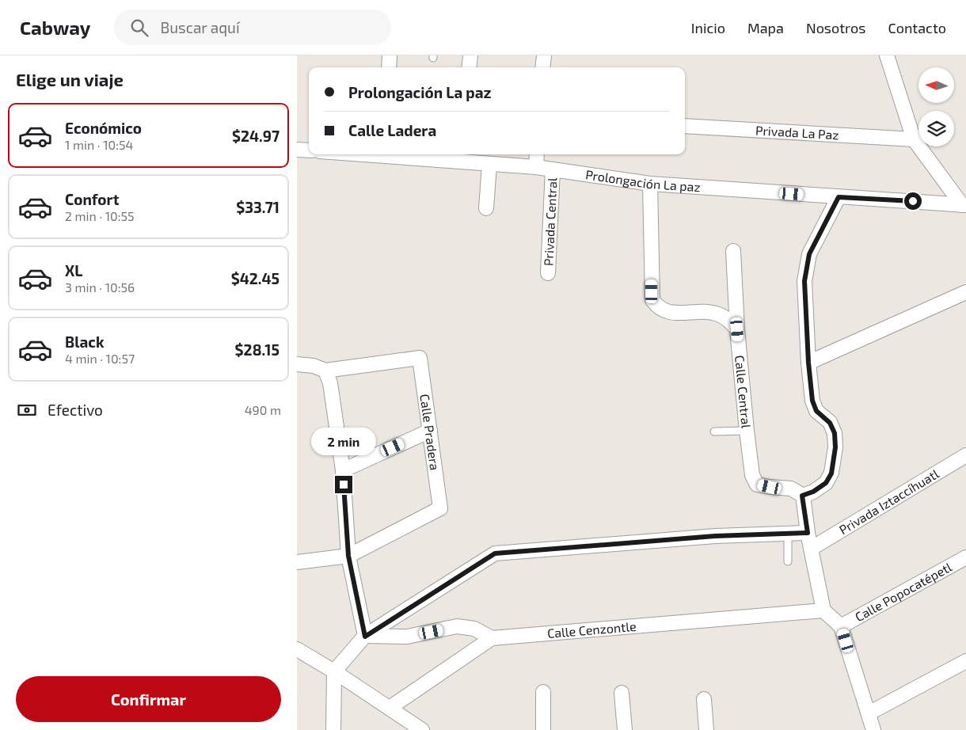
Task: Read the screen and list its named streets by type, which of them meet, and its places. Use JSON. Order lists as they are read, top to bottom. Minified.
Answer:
{"streets":{"street":["Privada La Paz","Prolongación La paz","Privada Central","Calle Central","Calle Pradera","Privada Iztaccíhuatl","Calle Popocatépetl","Calle Cenzontle"]},"crossings":[["Prolongación La paz","Privada Central"]],"north":"left","page":{"header":"Cabway","search":"Buscar aquí","nav":["Inicio","Mapa","Nosotros","Contacto"],"heading":"Elige un viaje","banner":["Prolongación La paz","Calle Ladera"],"list":[{"name":"Económico","note":"1 min · 10:54","value":"$24.97"},{"name":"Confort","note":"2 min · 10:55","value":"$33.71"},{"name":"XL","note":"3 min · 10:56","value":"$42.45"},{"name":"Black","note":"4 min · 10:57","value":"$28.15"}],"pay":["Efectivo","490 m"],"bubble":"2 min","buttons":"Confirmar"}}
